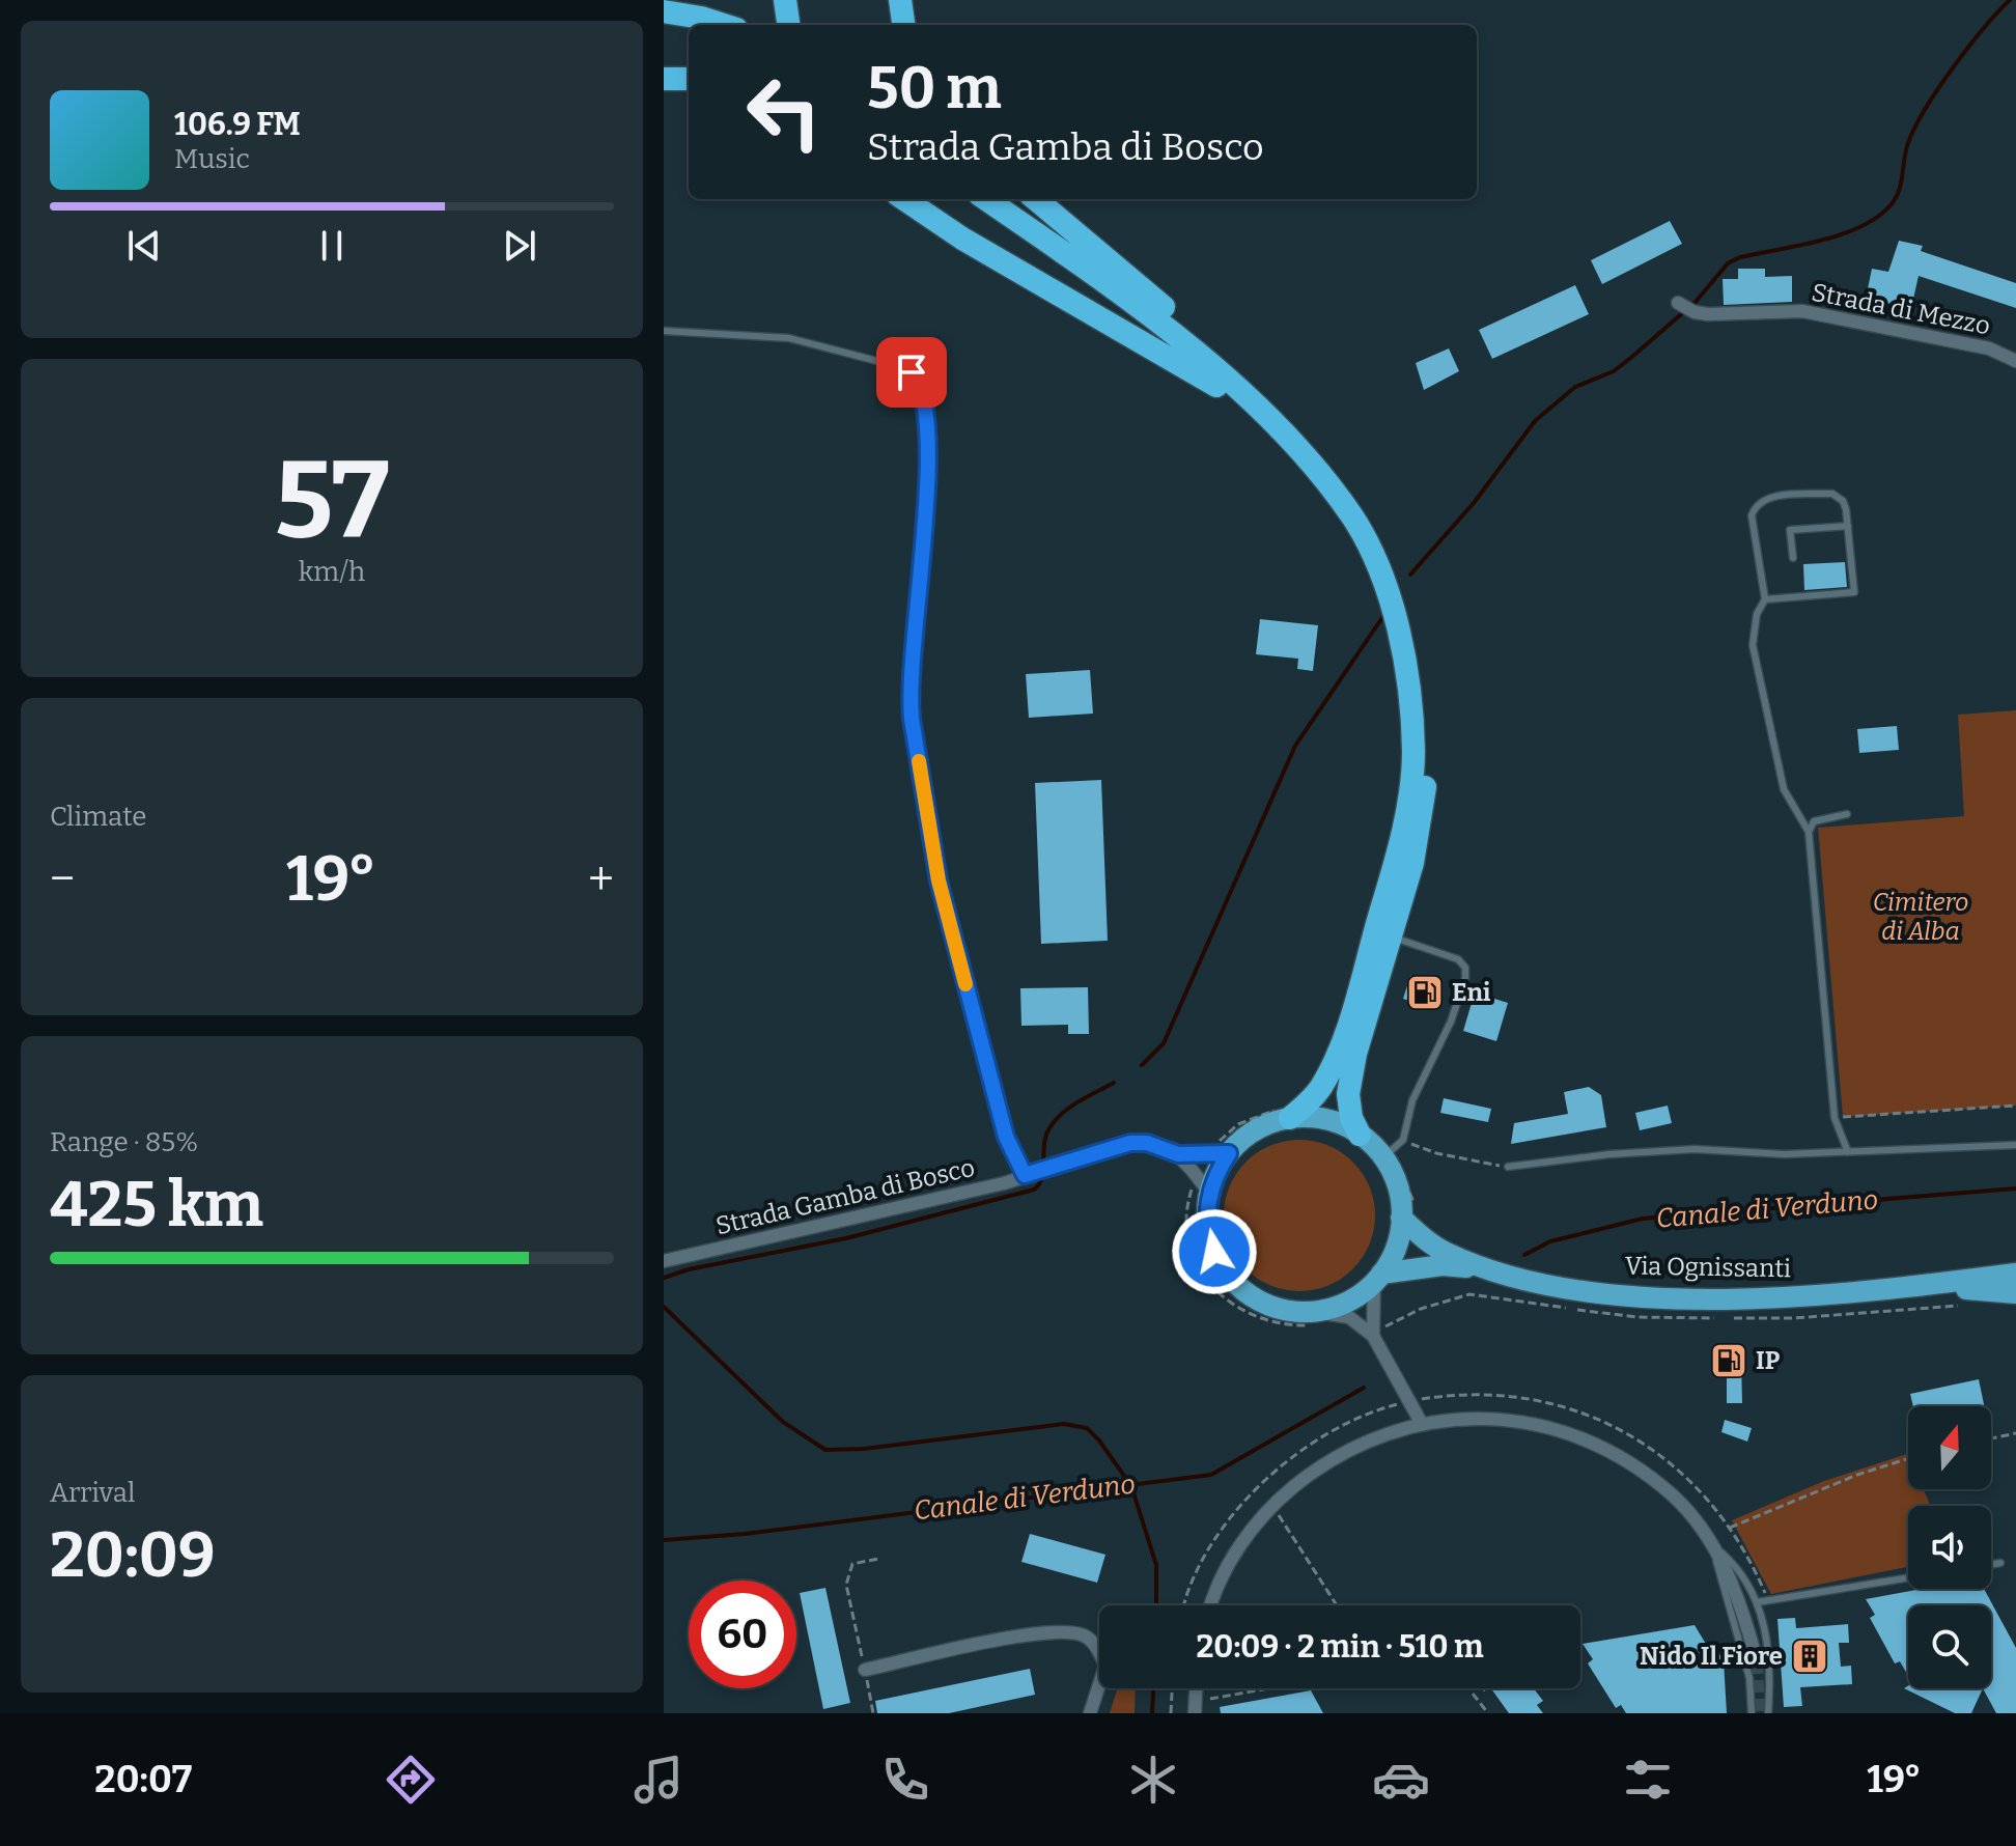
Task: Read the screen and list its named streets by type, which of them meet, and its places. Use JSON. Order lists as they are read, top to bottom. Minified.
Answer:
{"streets":{"main road":["Via Ognissanti"],"street":["Strada di Mezzo","Strada Gamba di Bosco"]},"crossings":[["Strada Gamba di Bosco","Via Ognissanti"]],"water":["Canale di Verduno"],"parks":["Cimitero di Alba"],"places":{"fuel station":["Eni","IP"],"building":["Nido Il Fiore"]},"north":"top","page":{"turn":["50 m","Strada Gamba di Bosco"],"song":["106.9 FM","Music"],"tile":[["57","km/h"],"Climate",["Range · 85%","425 km"],["Arrival","20:09"]],"heat":["−","19°","+"],"limit":"60","trip":"20:09 · 2 min · 510 m","tabs":["20:07","19°"]}}
